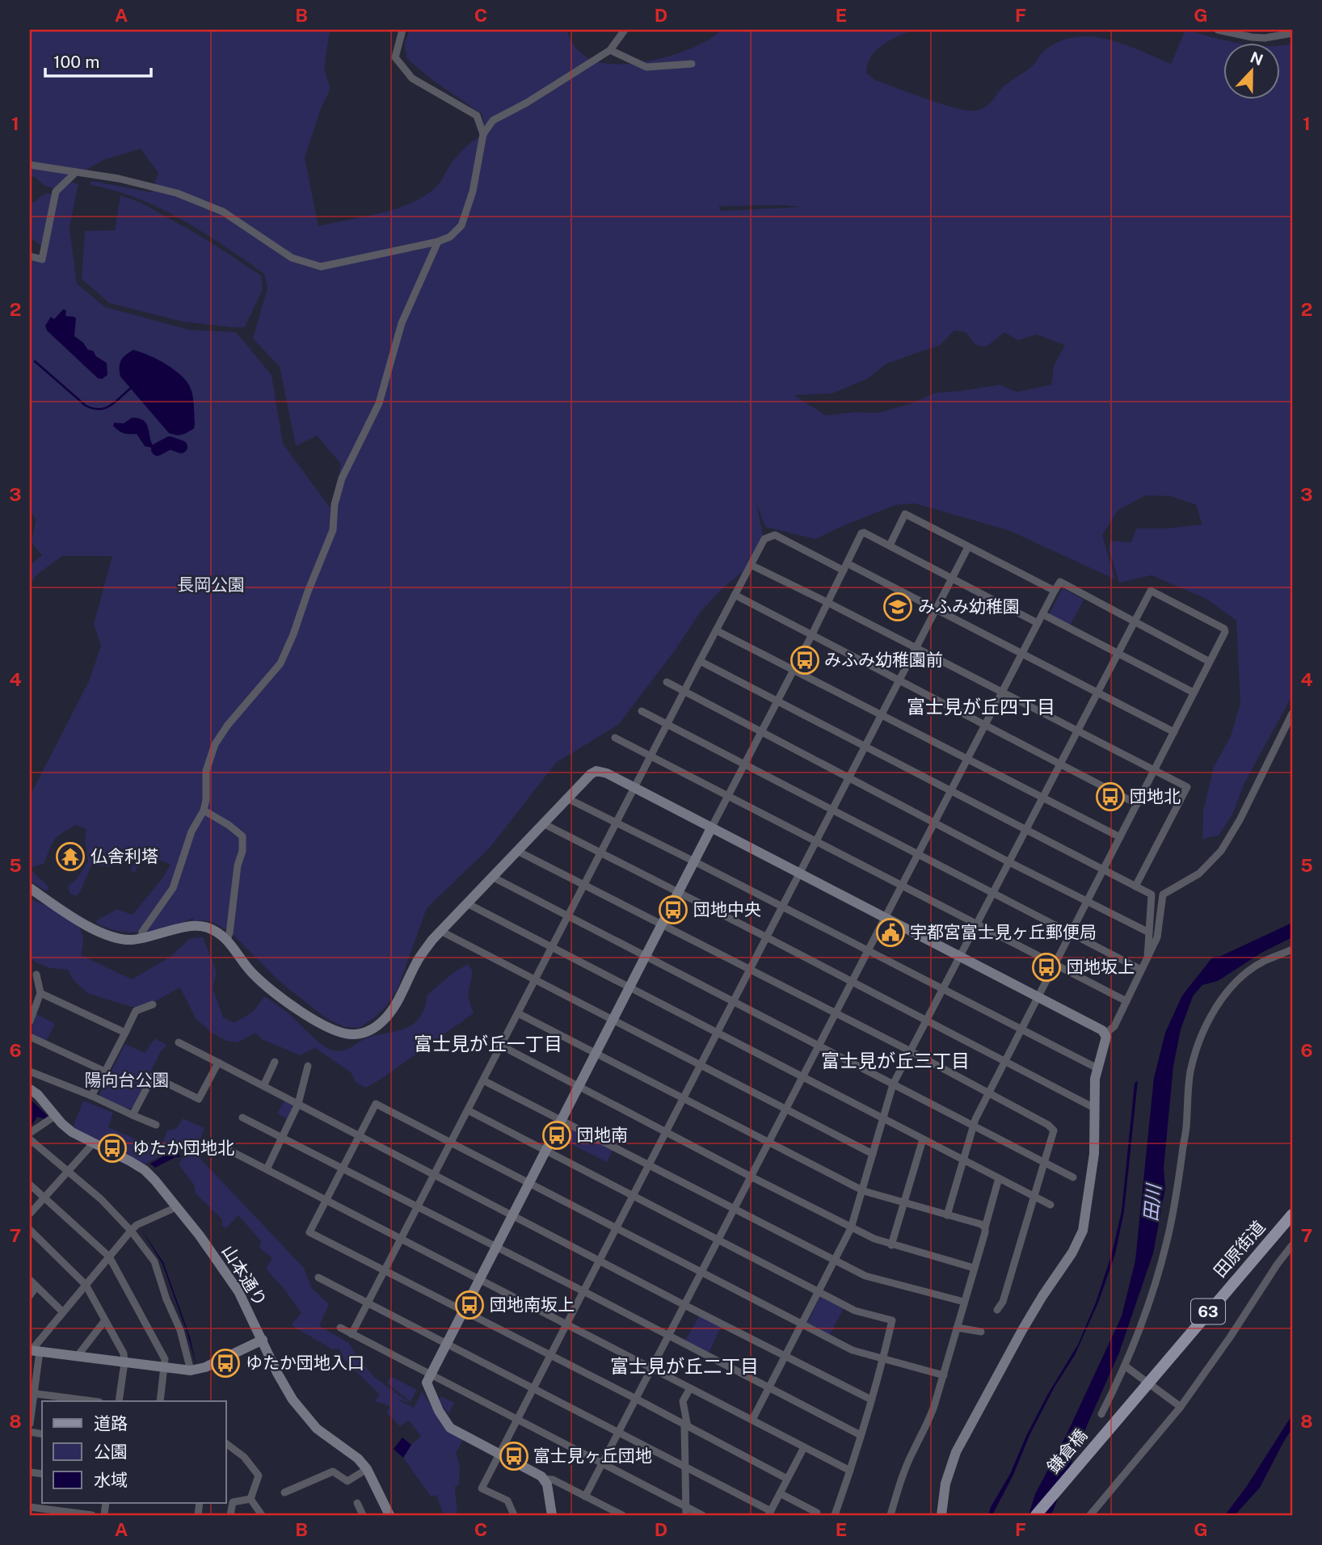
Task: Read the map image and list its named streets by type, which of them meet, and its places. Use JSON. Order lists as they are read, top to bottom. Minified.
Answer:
{"streets":{"main road":["田原街道","63","鎌倉橋"],"street":["山本通り"]},"crossings":[["田原街道","鎌倉橋"]],"districts":["富士見が丘四丁目","富士見が丘一丁目","富士見が丘三丁目","富士見が丘二丁目"],"water":["田川"],"parks":["長岡公園","陽向台公園"],"places":{"school or university":["みふみ幼稚園"],"bus stop":["みふみ幼稚園前","団地北","団地中央","団地坂上","団地南","ゆたか団地北","団地南坂上","ゆたか団地入口","富士見ヶ丘団地"],"temple":["仏舎利塔"],"public building":["宇都宮富士見ヶ丘郵便局"]},"legend":["道路","公園","水域"],"scale_bar":"100 m","north":"top","grid":{"columns":["A","B","C","D","E","F","G"],"rows":["1","2","3","4","5","6","7","8"]}}
